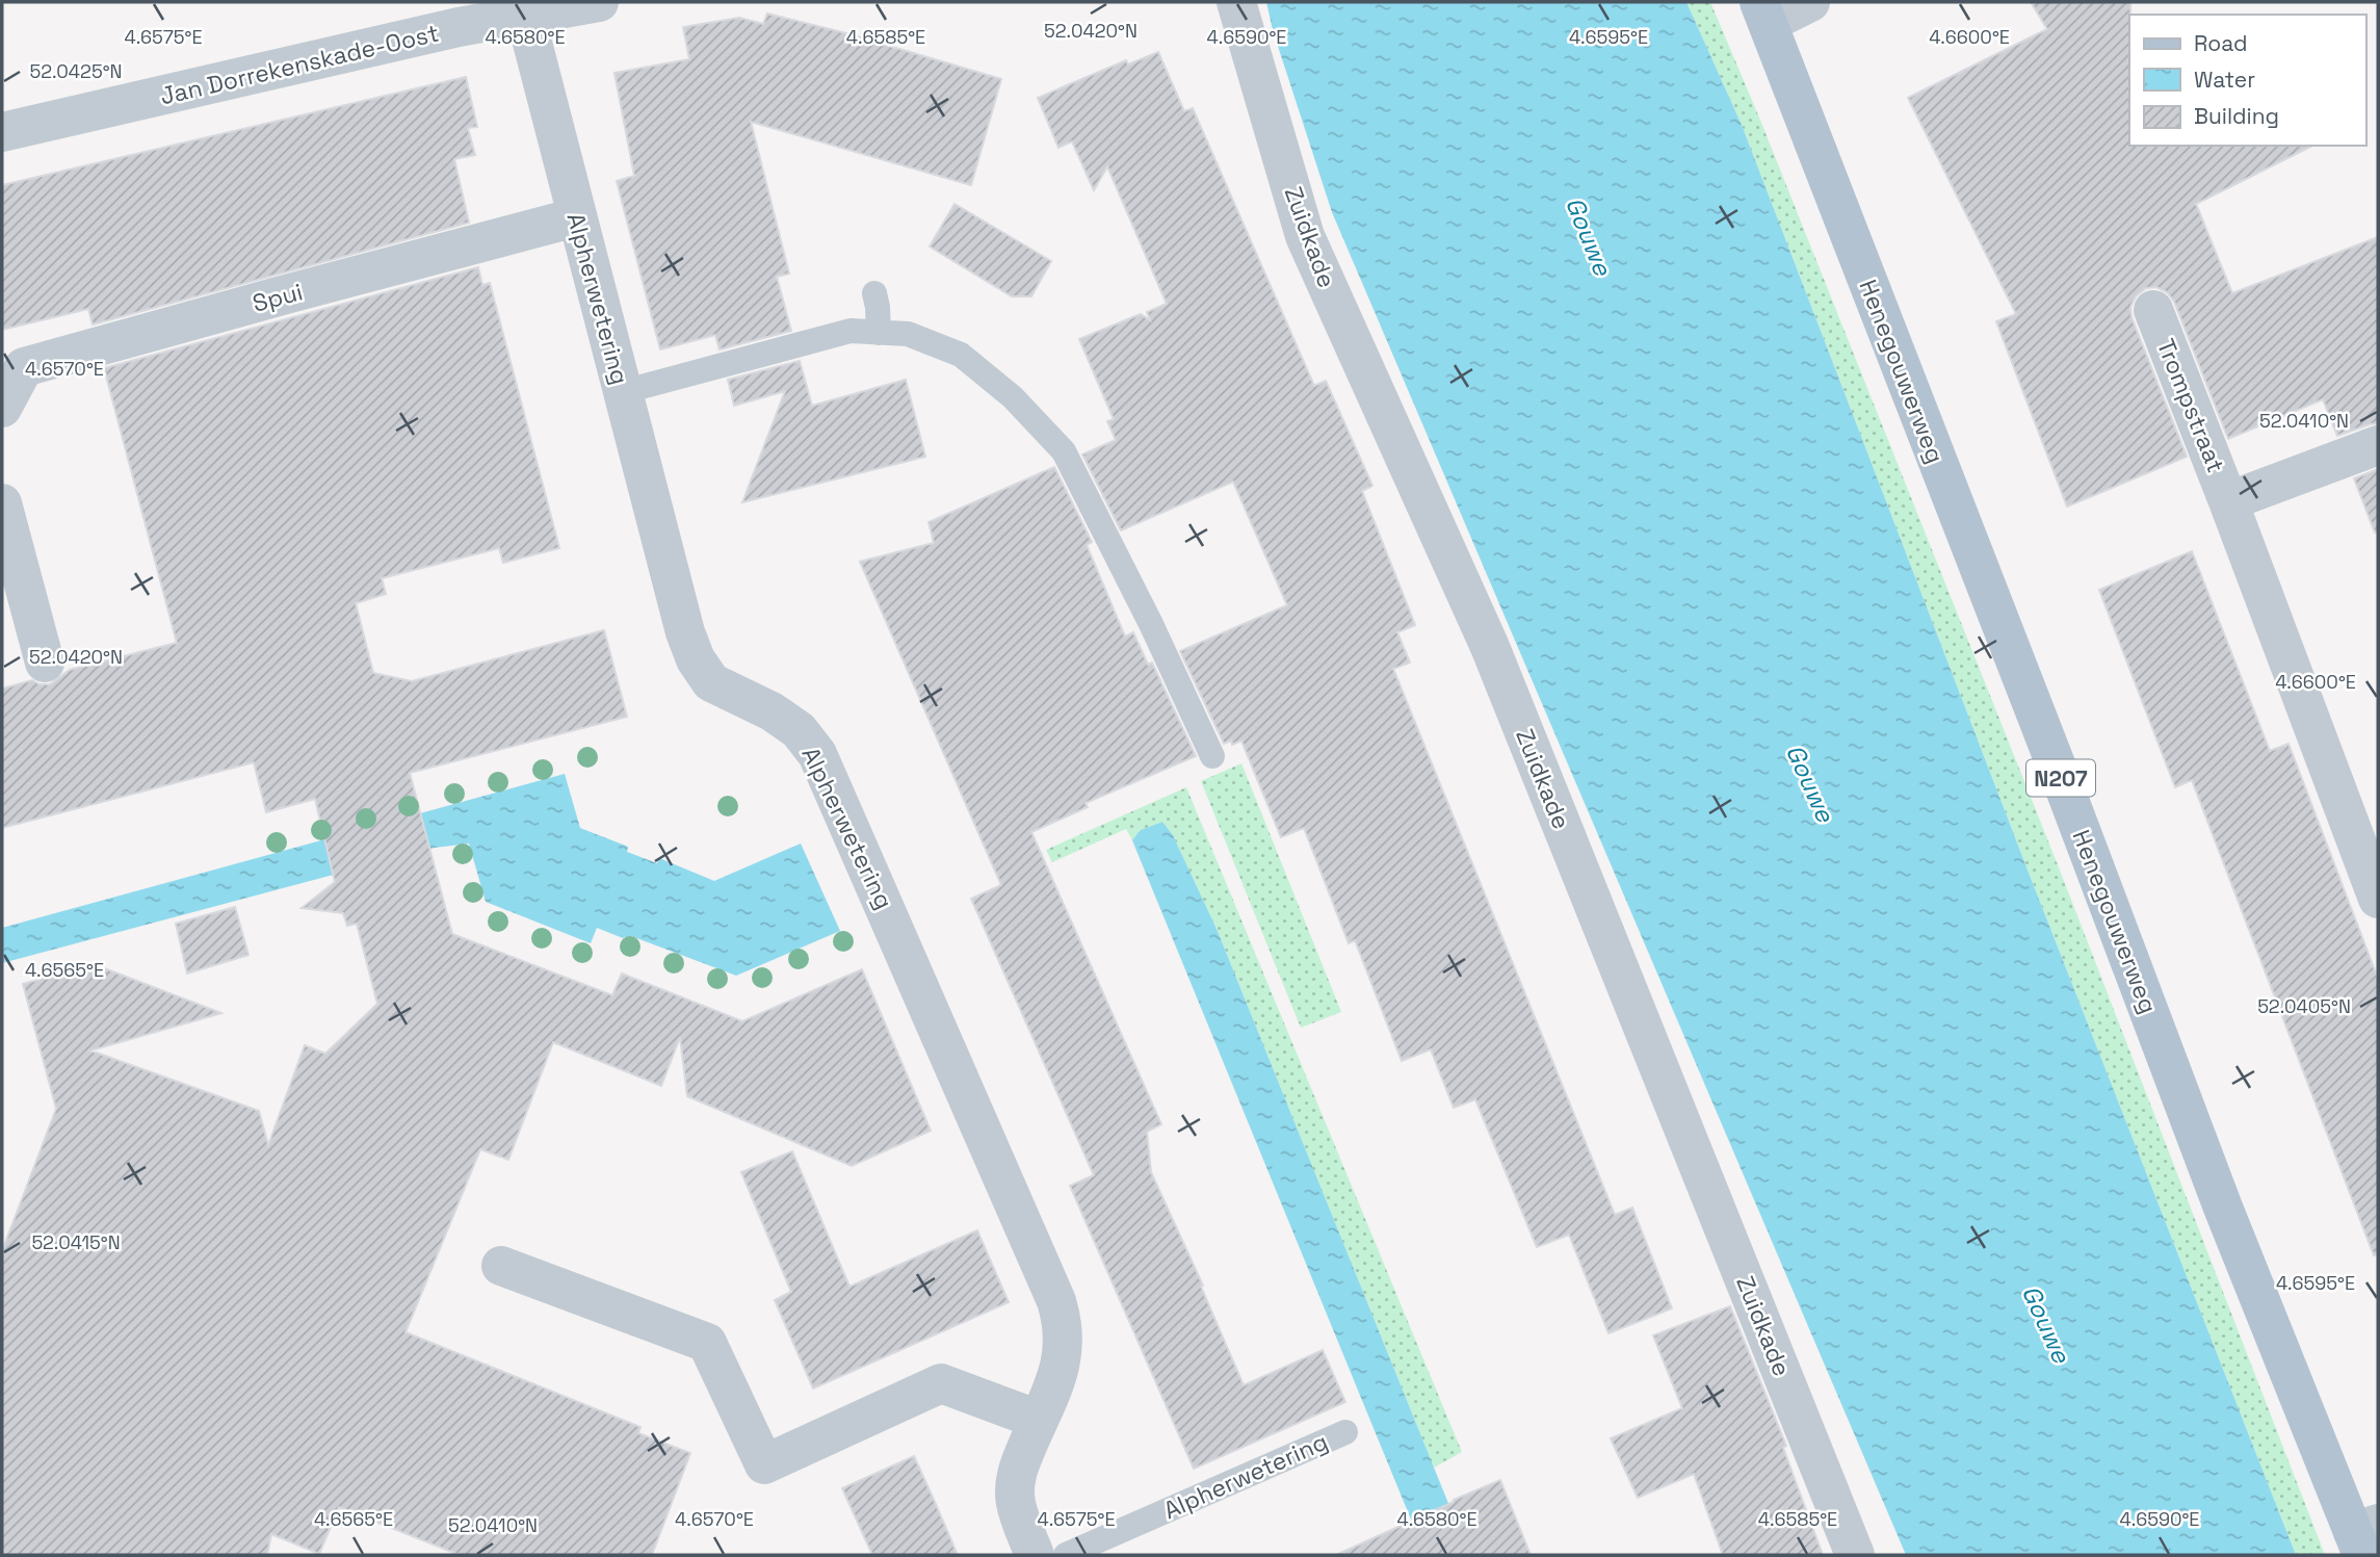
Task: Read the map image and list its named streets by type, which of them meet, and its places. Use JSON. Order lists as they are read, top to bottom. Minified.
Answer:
{"streets":{"main road":["Henegouwerweg","N207"],"street":["Jan Dorrekenskade-Oost","Zuidkade","Spui","Alpherwetering","Trompstraat"]},"crossings":[["Jan Dorrekenskade-Oost","Alpherwetering"],["Spui","Alpherwetering"]],"water":["Gouwe"],"legend":["Road","Water","Building"],"coordinates":["52.0420°N","4.6575°E","4.6580°E","4.6585°E","4.6590°E","4.6595°E","4.6600°E","52.0425°N","4.6570°E","52.0410°N","4.6565°E","52.0405°N","52.0415°N"]}
